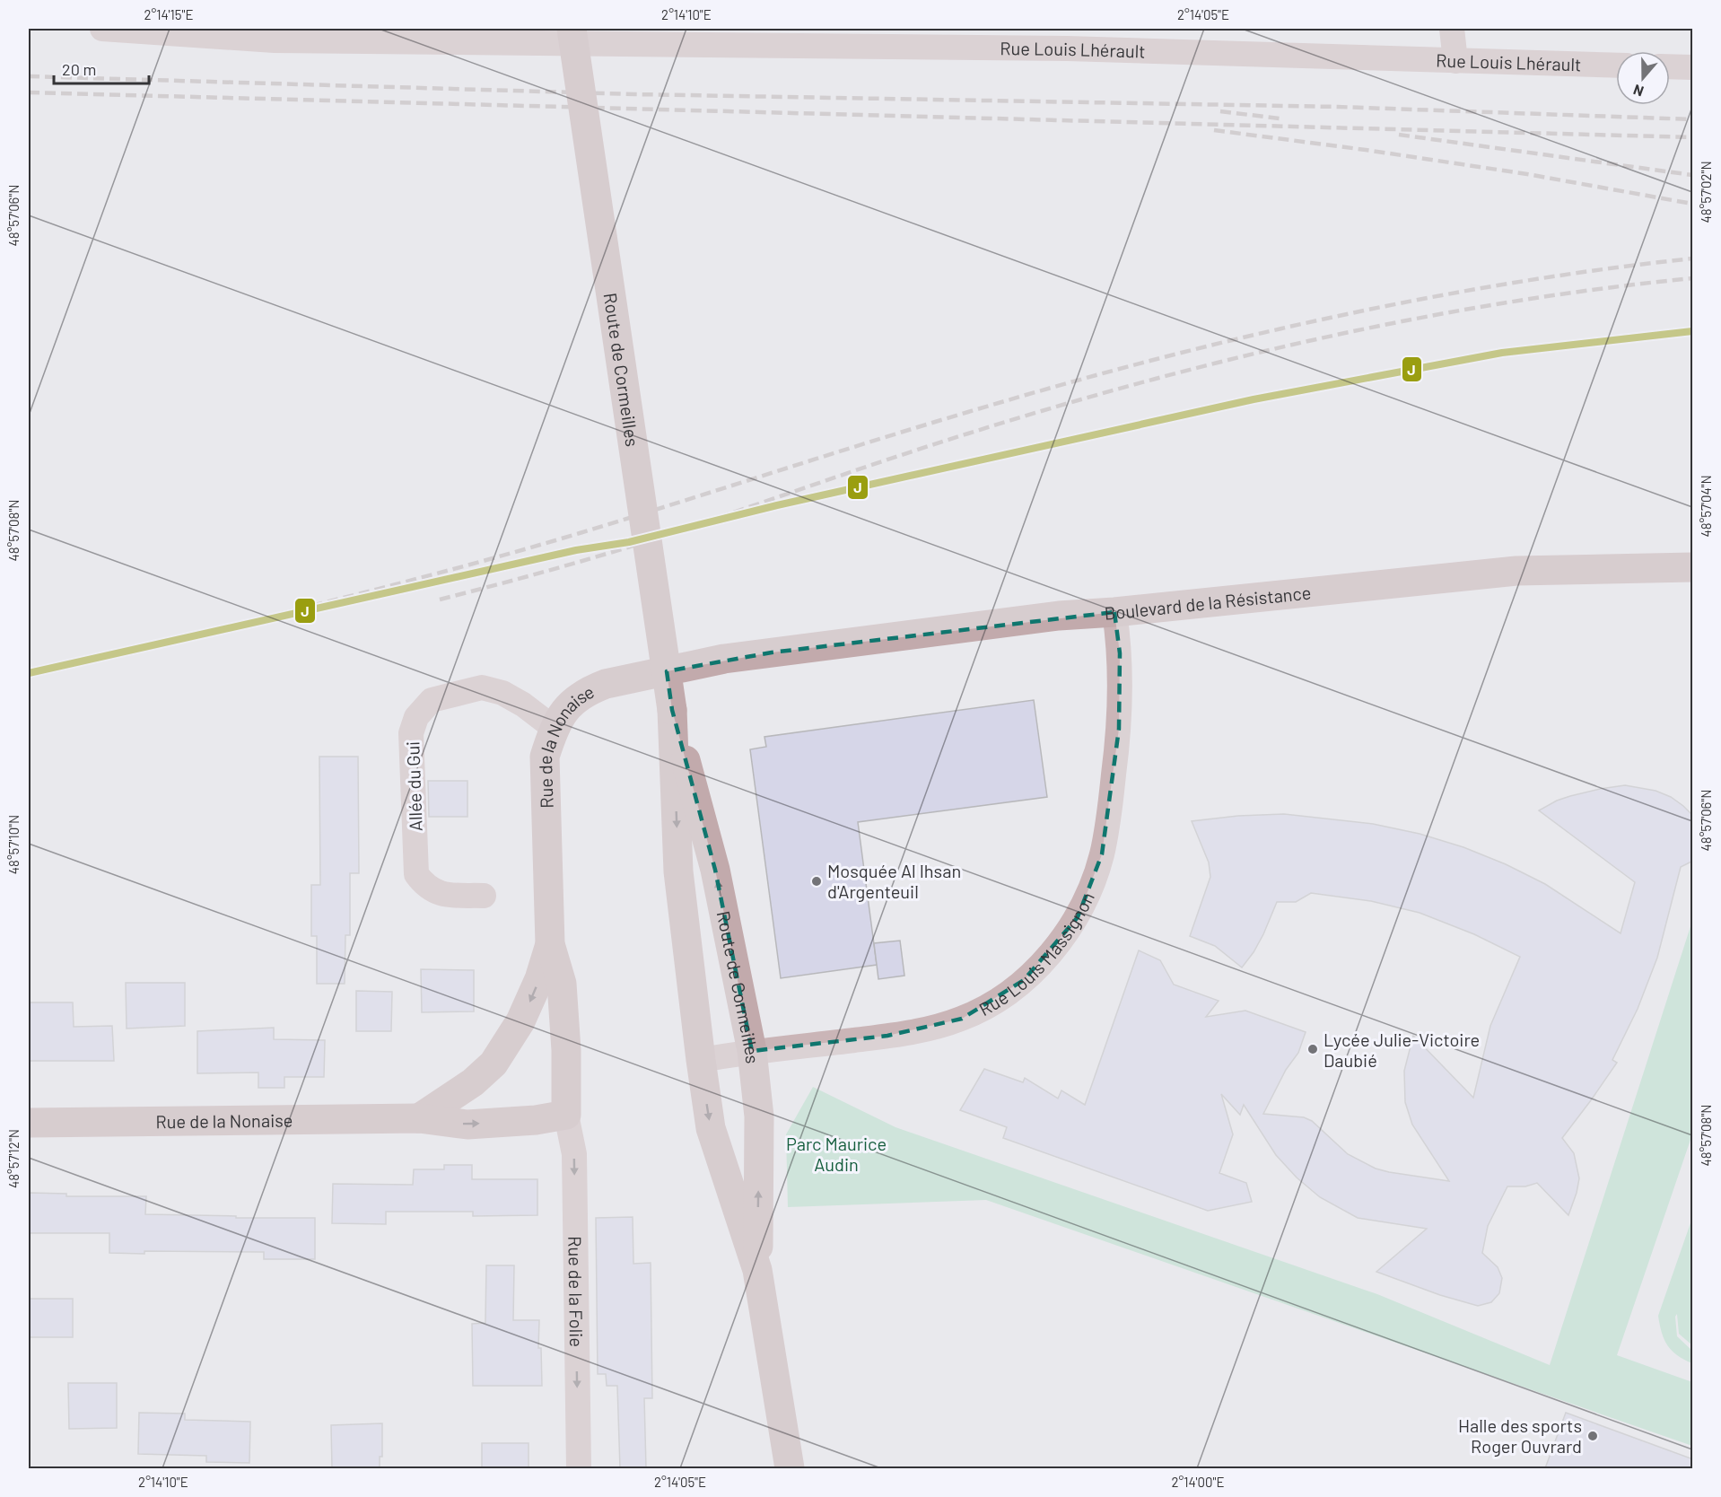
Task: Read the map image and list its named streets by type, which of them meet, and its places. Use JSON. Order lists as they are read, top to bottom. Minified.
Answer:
{"streets":{"main road":["Route de Cormeilles","Boulevard de la Résistance","Rue de la Nonaise"],"street":["Rue Louis Lhérault","Allée du Gui","Rue Louis Massignon","Rue de la Folie"]},"crossings":[["Route de Cormeilles","Rue Louis Massignon"],["Boulevard de la Résistance","Rue de la Nonaise"],["Boulevard de la Résistance","Rue Louis Massignon"],["Rue de la Nonaise","Allée du Gui"],["Rue de la Nonaise","Rue de la Folie"]],"one_way":["Rue de la Folie"],"parks":["Parc Maurice Audin"],"places":["Mosquée Al Ihsan d'Argenteuil","Lycée Julie-Victoire Daubié","Halle des sports Roger Ouvrard"],"lines":["transit line J"],"scale_bar":"20 m","north":"bottom","coordinates":["2°14'15\"E","2°14'10\"E","2°14'05\"E","48°57'02\"N","48°57'06\"N","48°57'04\"N","48°57'08\"N","48°57'10\"N","48°57'12\"N","2°14'00\"E"]}
